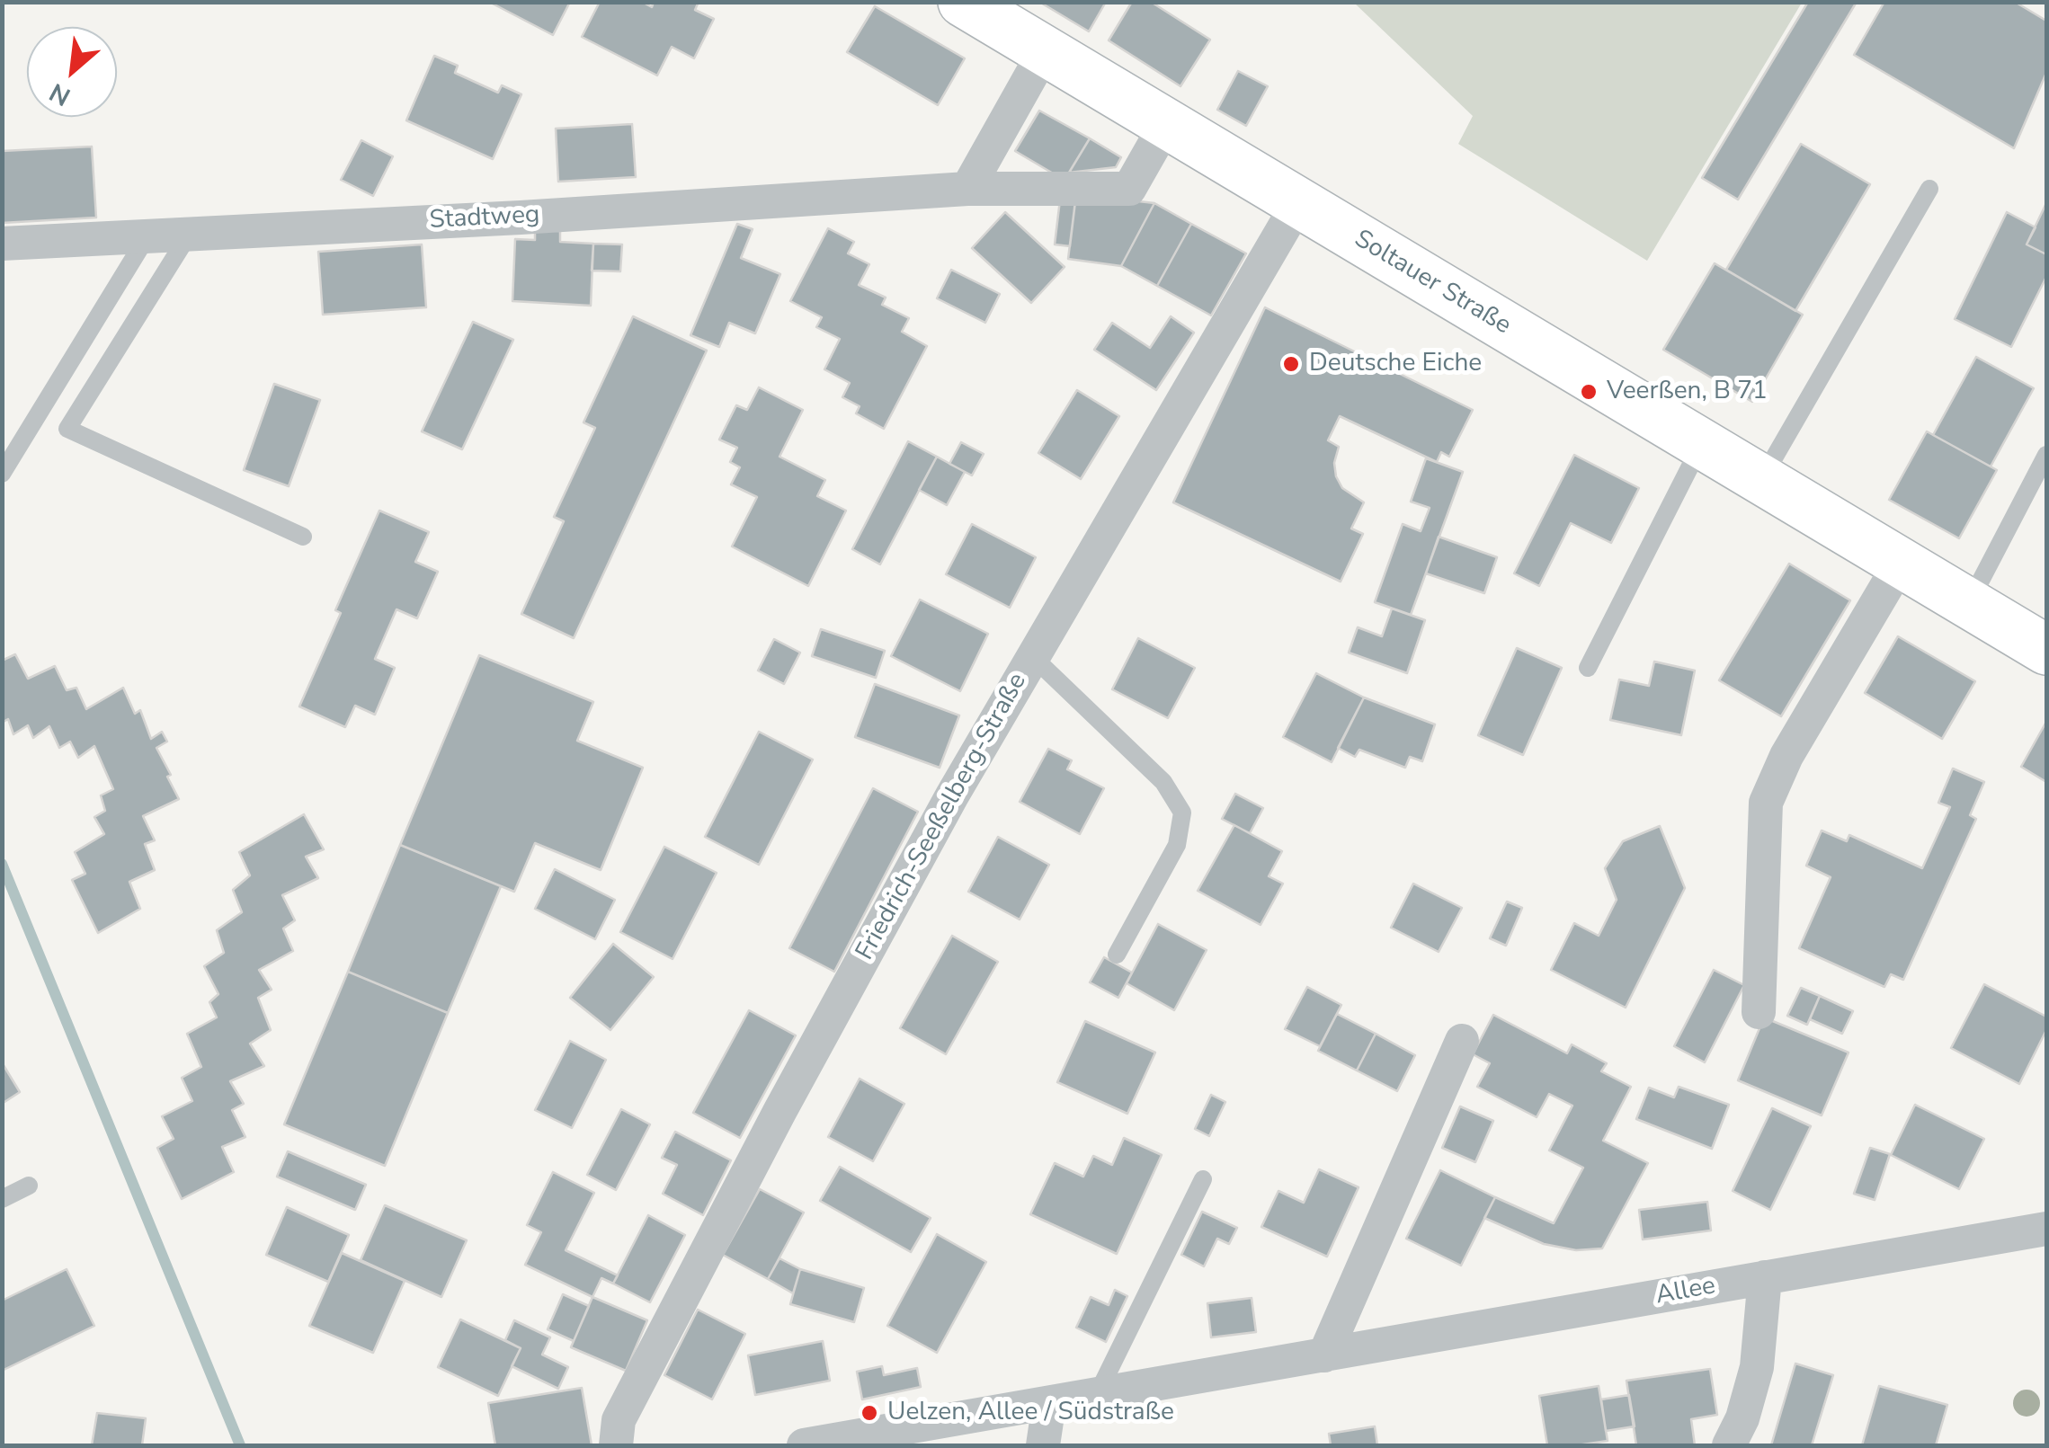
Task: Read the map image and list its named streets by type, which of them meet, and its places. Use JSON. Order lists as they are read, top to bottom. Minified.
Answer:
{"streets":{"main road":["Soltauer Straße"],"street":["Stadtweg","Friedrich-Seeßelberg-Straße","Allee"]},"crossings":[["Stadtweg","Soltauer Straße"],["Soltauer Straße","Friedrich-Seeßelberg-Straße"]],"places":["Deutsche Eiche","Veerßen, B 71","Uelzen, Allee / Südstraße"],"north":"bottom left"}
